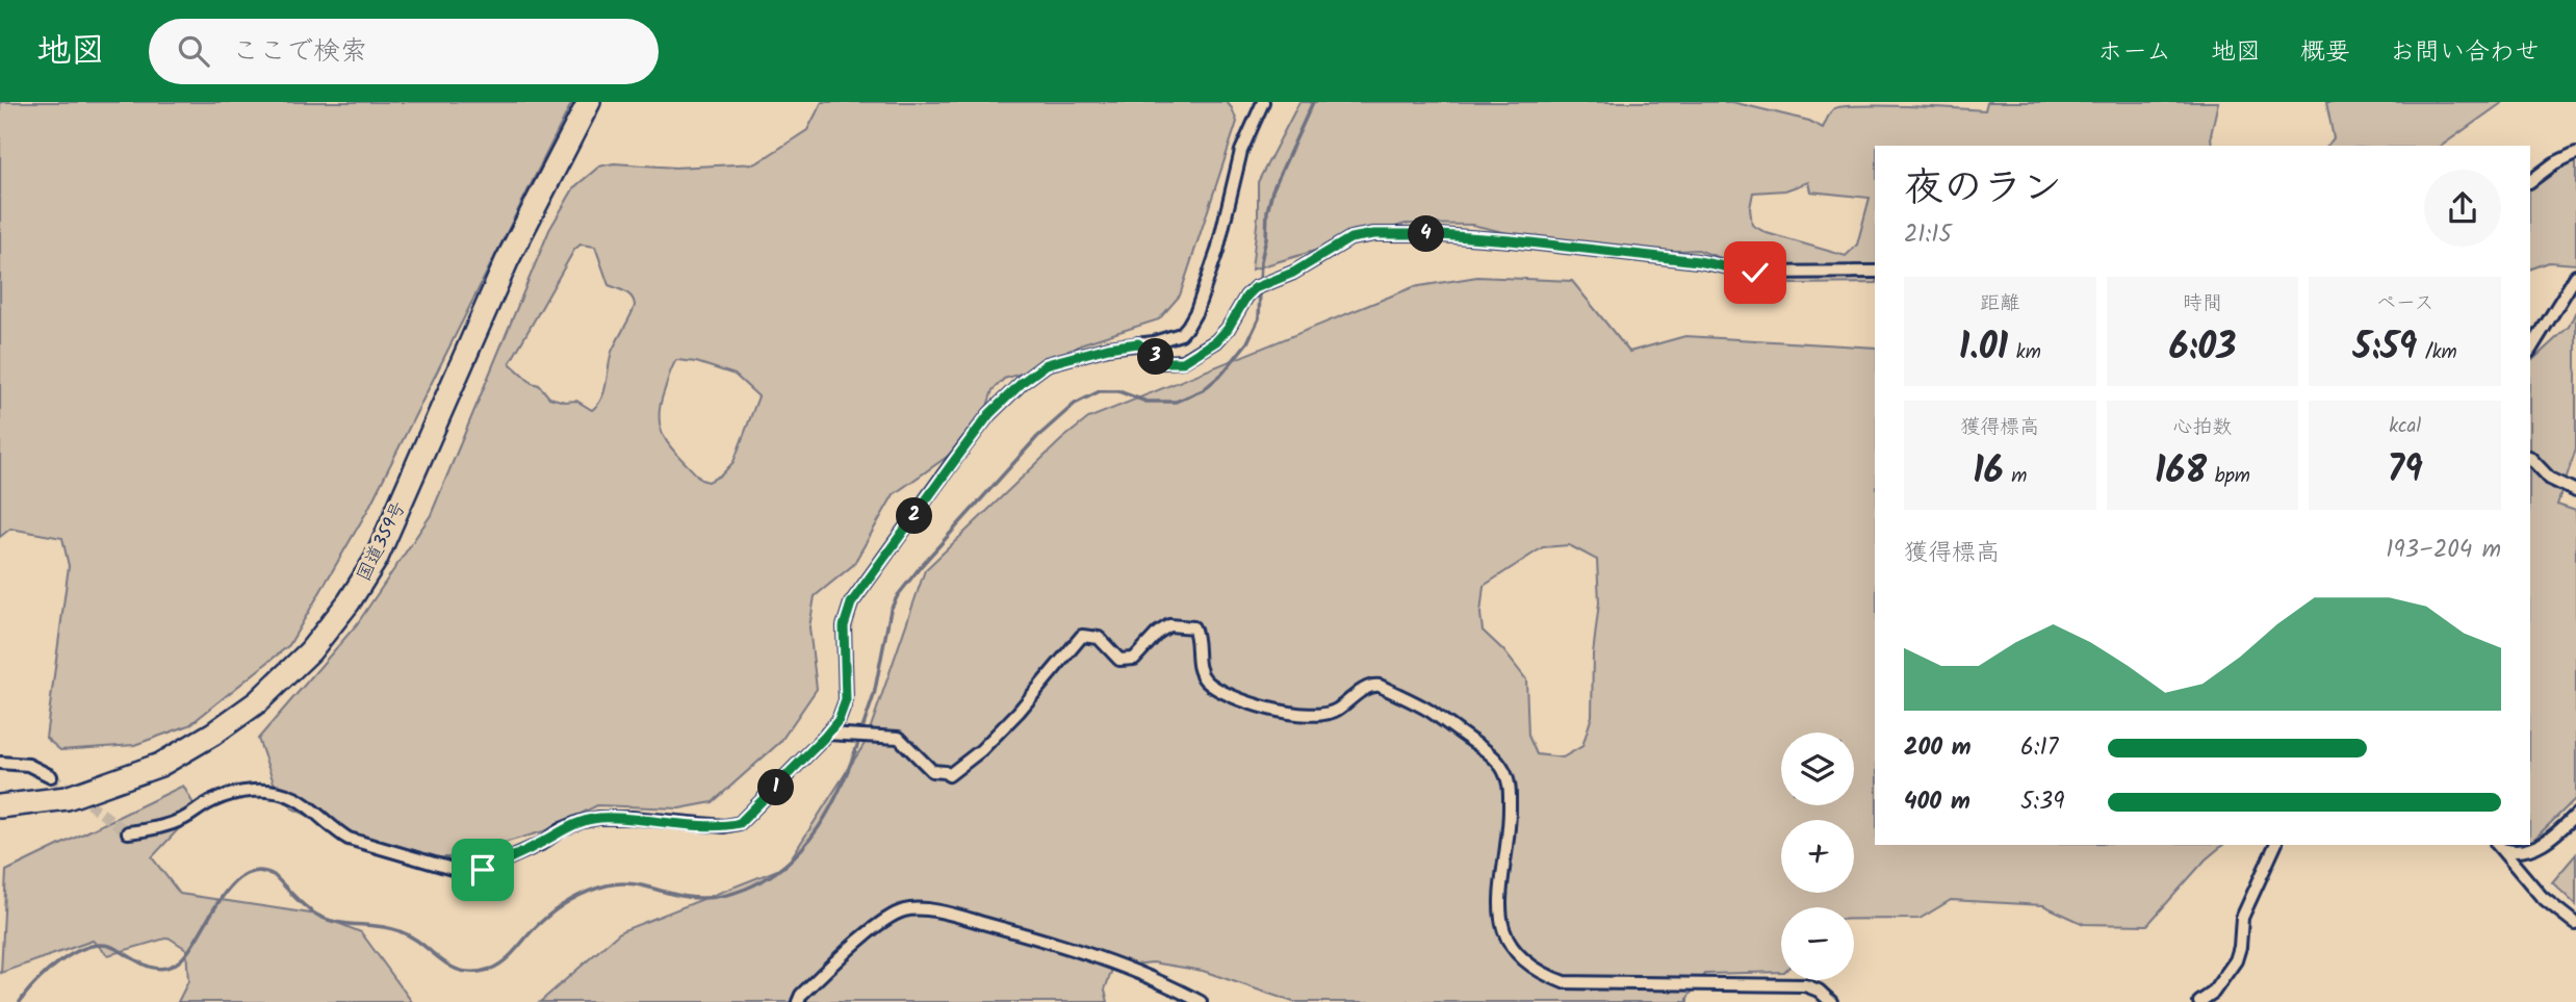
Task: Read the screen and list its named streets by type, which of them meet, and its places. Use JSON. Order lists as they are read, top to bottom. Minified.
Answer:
{"streets":{"highway":["国道359号"]},"page":{"header":"地図","search":"ここで検索","nav":["ホーム","地図","概要","お問い合わせ"],"heading":["夜のラン","21:15"],"pins":["4","3","2","1"],"stats":[["距離","1.01 km"],["時間","6:03"],["ペース","5:59 /km"],["獲得標高","16 m"],["心拍数","168 bpm"],["kcal","79"]],"chart":["獲得標高","193–204 m"],"list":[{"name":"200 m","note":"6:17"},{"name":"400 m","note":"5:39"}],"map_buttons":["+","−"]}}
